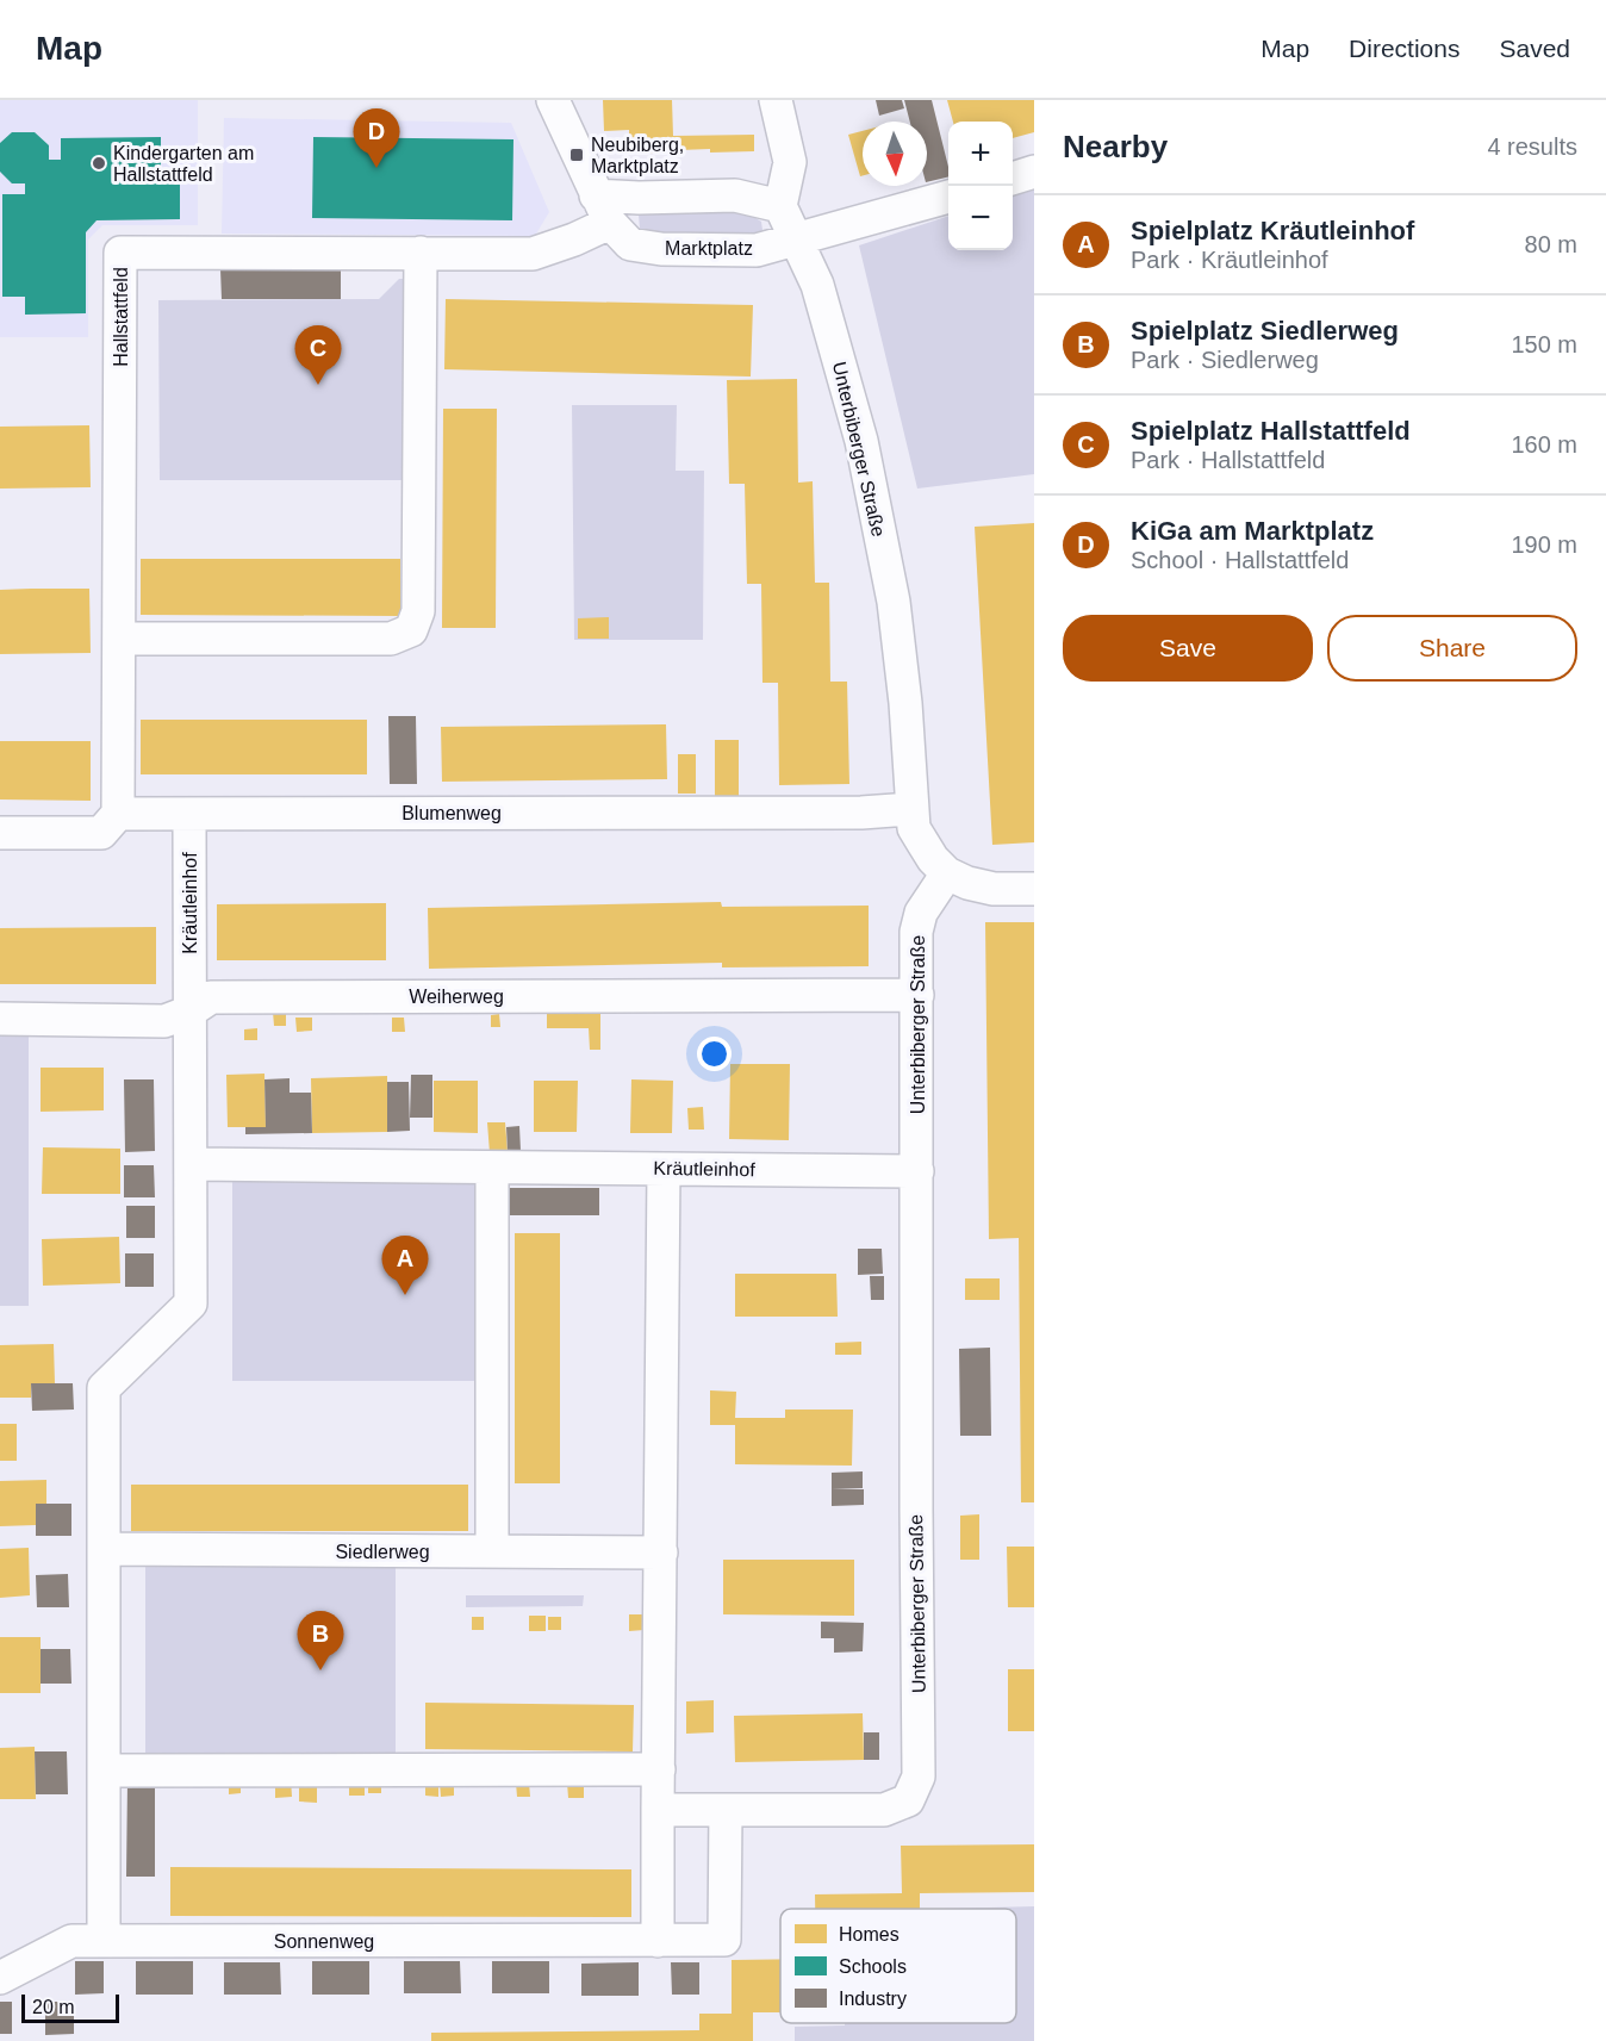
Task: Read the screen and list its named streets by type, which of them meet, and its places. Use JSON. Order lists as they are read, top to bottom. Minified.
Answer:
{"streets":{"street":["Marktplatz","Hallstattfeld","Unterbiberger Straße","Blumenweg","Kräutleinhof","Weiherweg","Siedlerweg","Sonnenweg"]},"crossings":[["Marktplatz","Hallstattfeld"],["Marktplatz","Unterbiberger Straße"],["Hallstattfeld","Blumenweg"],["Unterbiberger Straße","Blumenweg"],["Unterbiberger Straße","Kräutleinhof"],["Unterbiberger Straße","Weiherweg"],["Unterbiberger Straße","Sonnenweg"],["Blumenweg","Kräutleinhof"],["Kräutleinhof","Weiherweg"],["Kräutleinhof","Siedlerweg"]],"places":{"transit":["Neubiberg, Marktplatz"],"other":["Kindergarten am Hallstattfeld"]},"legend":["Homes","Schools","Industry"],"scale_bar":"20 m","north":"bottom","page":{"header":"Map","nav":["Map","Directions","Saved"],"heading":["Nearby","4 results"],"pins":["D","C","A","B"],"map_buttons":["+","−"],"list":[{"mark":"A","name":"Spielplatz Kräutleinhof","note":"Park · Kräutleinhof","value":"80 m"},{"mark":"B","name":"Spielplatz Siedlerweg","note":"Park · Siedlerweg","value":"150 m"},{"mark":"C","name":"Spielplatz Hallstattfeld","note":"Park · Hallstattfeld","value":"160 m"},{"mark":"D","name":"KiGa am Marktplatz","note":"School · Hallstattfeld","value":"190 m"}],"buttons":["Save","Share"],"scale":"20 m"}}
